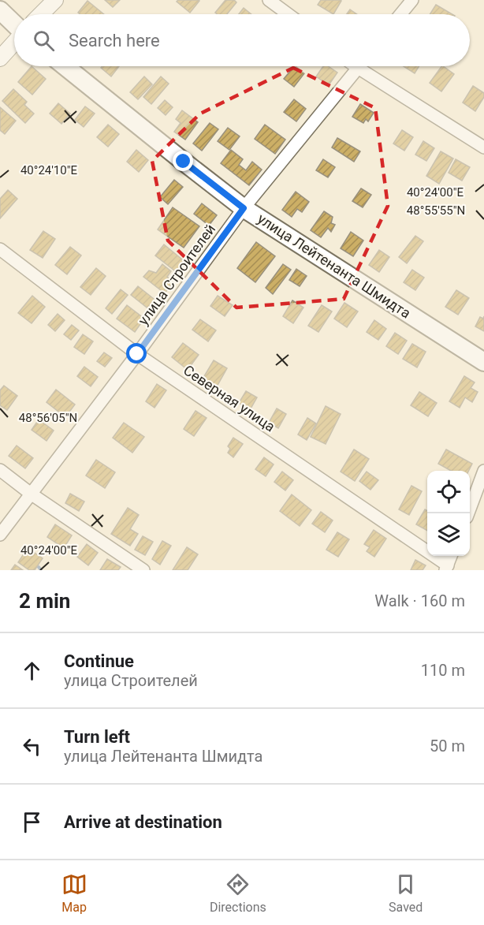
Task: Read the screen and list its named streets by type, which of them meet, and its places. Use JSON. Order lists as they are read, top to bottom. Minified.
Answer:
{"streets":{"main road":["улица Лейтенанта Шмидта"],"street":["улица Строителей","Северная улица"]},"crossings":[["улица Лейтенанта Шмидта","улица Строителей"],["улица Строителей","Северная улица"]],"page":{"search":"Search here","heading":["2 min","Walk · 160 m"],"list":[["Continue","улица Строителей","110 m"],["Turn left","улица Лейтенанта Шмидта","50 m"],"Arrive at destination"],"nav":["Map","Directions","Saved"]},"coordinates":["40°24'10\"E","40°24'00\"E","48°55'55\"N","48°56'05\"N"]}
